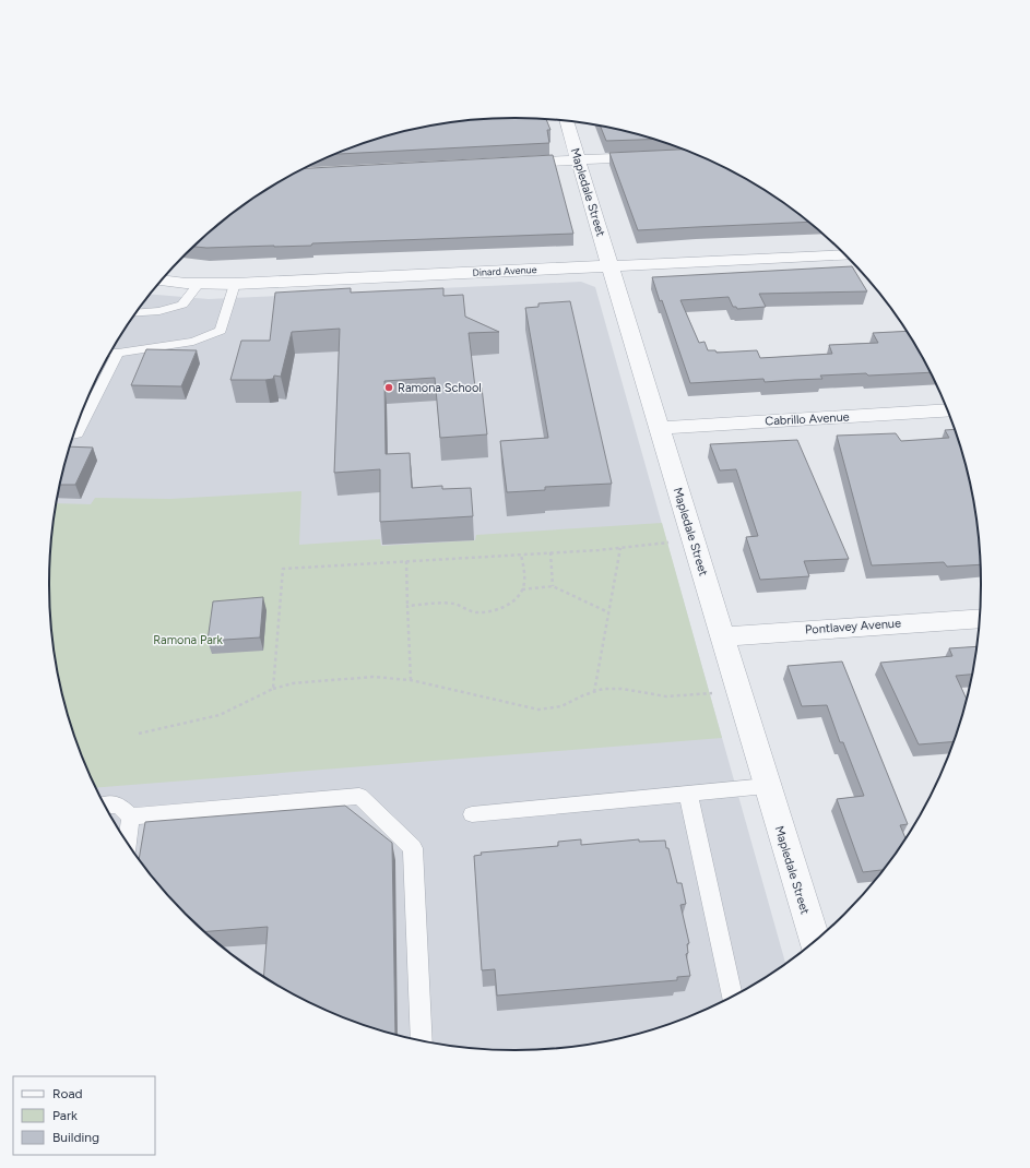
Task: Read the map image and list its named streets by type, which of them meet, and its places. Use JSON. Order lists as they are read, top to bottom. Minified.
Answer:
{"streets":{"street":["Mapledale Street","Dinard Avenue","Cabrillo Avenue","Pontlavey Avenue"]},"crossings":[["Mapledale Street","Dinard Avenue"],["Mapledale Street","Cabrillo Avenue"],["Mapledale Street","Pontlavey Avenue"]],"parks":["Ramona Park"],"places":["Ramona School"],"legend":["Road","Park","Building"]}
